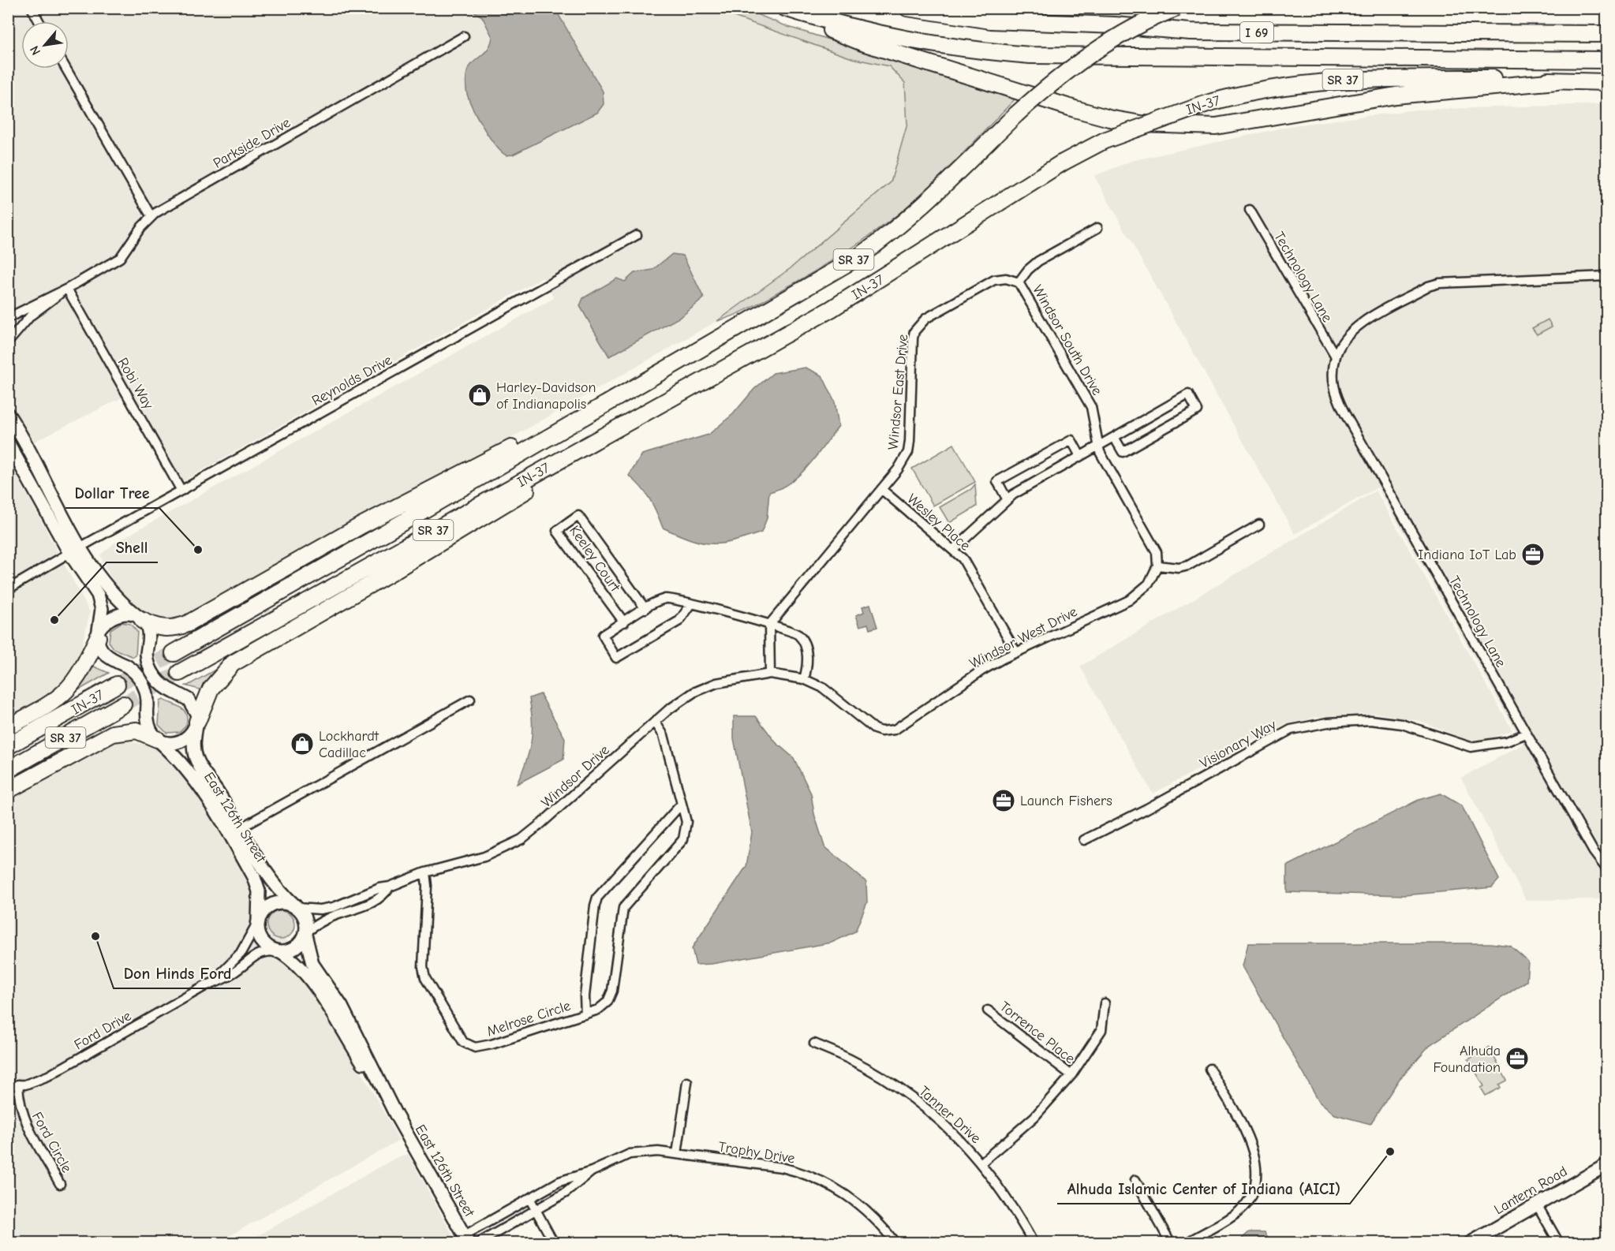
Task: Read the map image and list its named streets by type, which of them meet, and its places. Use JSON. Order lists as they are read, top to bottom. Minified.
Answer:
{"streets":{"highway":["I 69","SR 37","IN-37"],"main road":["East 126th Street","Lantern Road"],"street":["Parkside Drive","Technology Lane","Windsor South Drive","Reynolds Drive","Robi Way","Windsor East Drive","Wesley Place","Keeley Court","Windsor West Drive","Visionary Way","Windsor Drive","Melrose Circle","Ford Drive","Torrence Place","Tanner Drive","Ford Circle","Trophy Drive"]},"crossings":[["Parkside Drive","Robi Way"],["Technology Lane","Visionary Way"],["Windsor South Drive","Windsor East Drive"],["Windsor South Drive","Windsor West Drive"],["Reynolds Drive","Robi Way"],["Windsor East Drive","Wesley Place"],["Wesley Place","Windsor West Drive"],["Windsor West Drive","Windsor Drive"],["Windsor Drive","East 126th Street"],["Windsor Drive","Melrose Circle"],["Windsor Drive","Ford Drive"],["East 126th Street","Ford Drive"],["East 126th Street","Trophy Drive"],["Ford Drive","Ford Circle"]],"places":{"shop":["Harley-Davidson of Indianapolis","Lockhardt Cadillac"],"other":["Dollar Tree","Shell","Don Hinds Ford","Alhuda Islamic Center of Indiana (AICI)"],"office":["Indiana IoT Lab","Launch Fishers","Alhuda Foundation"]},"north":"bottom left"}
